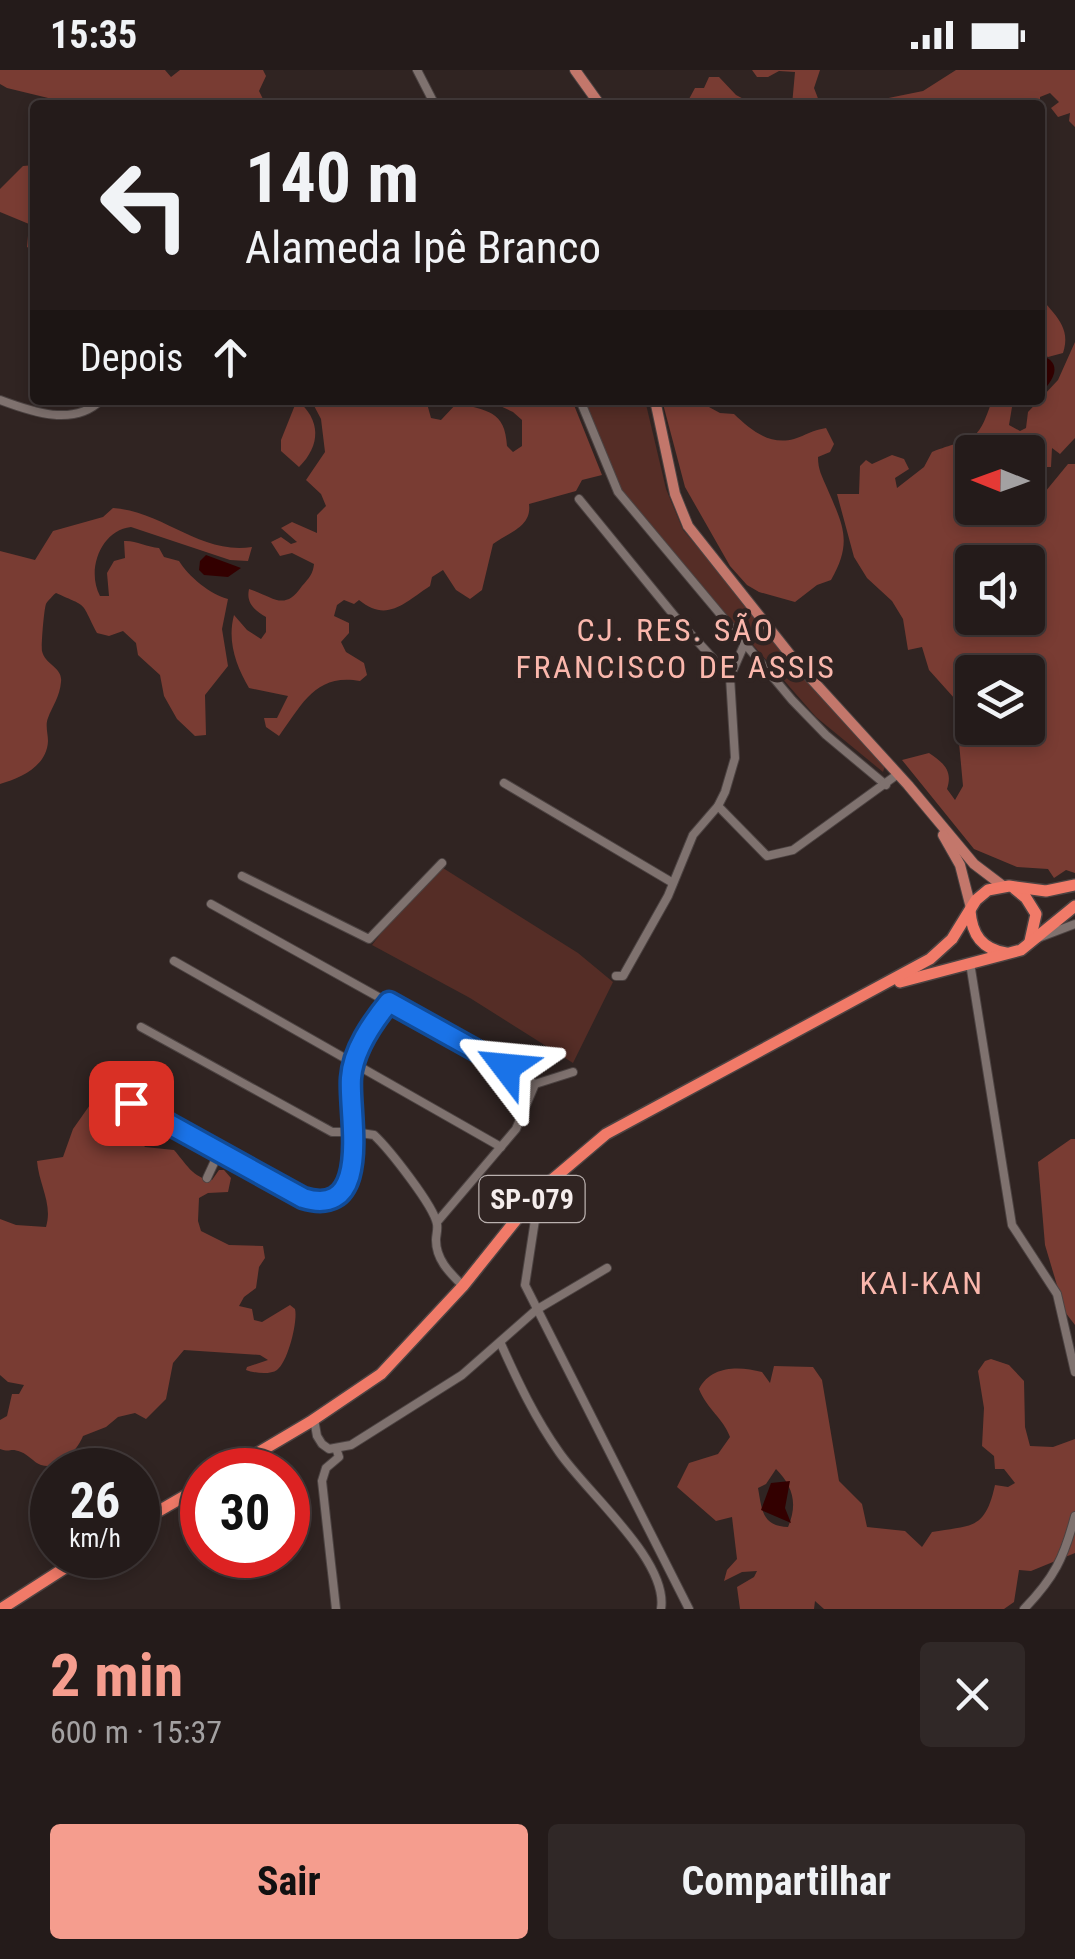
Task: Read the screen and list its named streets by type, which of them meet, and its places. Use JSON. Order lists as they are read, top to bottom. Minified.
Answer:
{"streets":{"highway":["SP-079"]},"districts":["CJ. RES. SÃO FRANCISCO DE ASSIS","KAI-KAN"],"north":"left","page":{"status":"15:35","turn":["140 m","Alameda Ipê Branco"],"then":"Depois","speed":"26 km/h","limit":"30","heading":["2 min","600 m · 15:37"],"buttons":["Sair","Compartilhar"]}}
